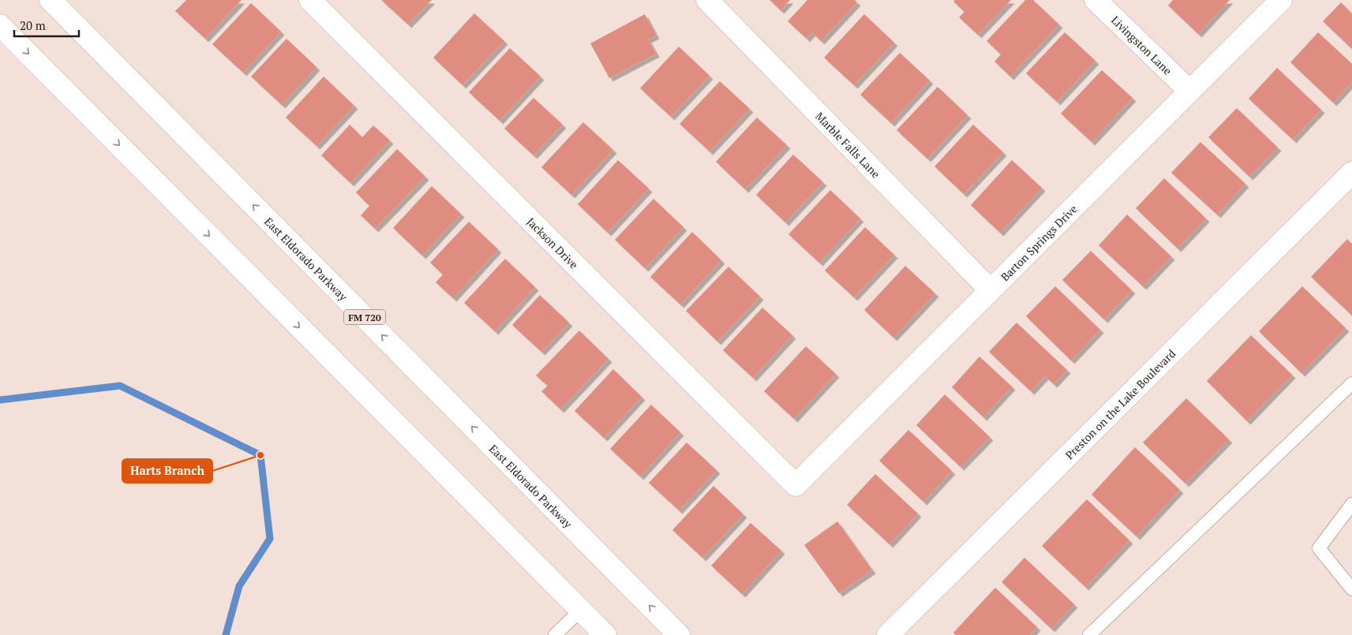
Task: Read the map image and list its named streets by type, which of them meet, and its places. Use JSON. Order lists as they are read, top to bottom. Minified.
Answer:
{"streets":{"street":["Livingston Lane","Marble Falls Lane","Barton Springs Drive","Jackson Drive","East Eldorado Parkway","FM 720","Preston on the Lake Boulevard"]},"crossings":[["Livingston Lane","Barton Springs Drive"],["Marble Falls Lane","Barton Springs Drive"],["Barton Springs Drive","Jackson Drive"]],"places":["Harts Branch"],"scale_bar":"20 m"}
